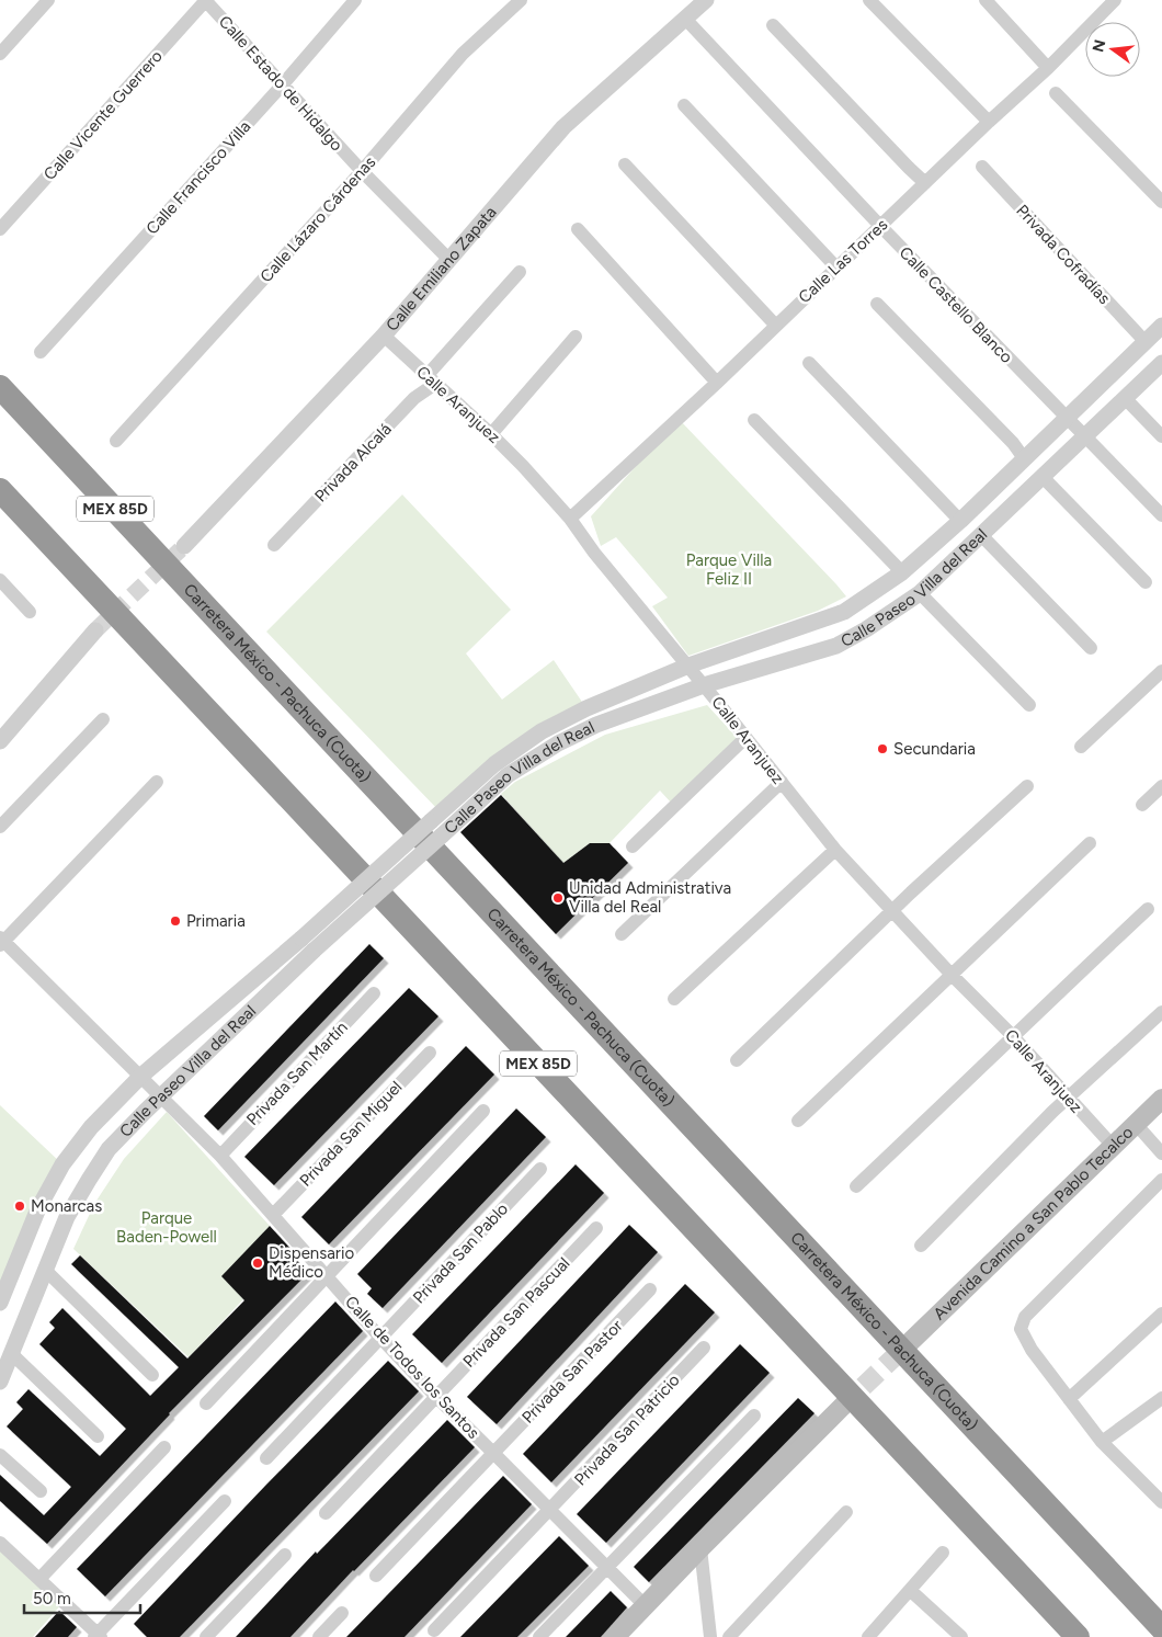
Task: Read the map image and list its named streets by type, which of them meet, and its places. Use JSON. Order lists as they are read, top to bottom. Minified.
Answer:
{"streets":{"highway":["MEX 85D","Carretera México - Pachuca (Cuota)"],"main road":["Avenida Camino a San Pablo Tecalco"],"street":["Calle Estado de Hidalgo","Calle Vicente Guerrero","Calle Francisco Villa","Calle Lázaro Cárdenas","Privada Cofradías","Calle Las Torres","Calle Emiliano Zapata","Calle Castello Blanco","Calle Aranjuez","Privada Alcalá","Calle Paseo Villa del Real","Privada San Martín","Privada San Miguel","Privada San Pablo","Privada San Pascual","Calle de Todos los Santos","Privada San Pastor","Privada San Patricio"]},"crossings":[["Calle Estado de Hidalgo","Calle Vicente Guerrero"],["Calle Estado de Hidalgo","Calle Francisco Villa"],["Calle Estado de Hidalgo","Calle Lázaro Cárdenas"],["Calle Estado de Hidalgo","Calle Emiliano Zapata"],["Privada Cofradías","Calle Paseo Villa del Real"],["Calle Las Torres","Calle Castello Blanco"],["Calle Las Torres","Calle Aranjuez"],["Calle Emiliano Zapata","Calle Castello Blanco"],["Calle Emiliano Zapata","Calle Aranjuez"],["Calle Castello Blanco","Calle Paseo Villa del Real"],["Calle Aranjuez","Privada Alcalá"],["Calle Aranjuez","Calle Paseo Villa del Real"],["Calle Aranjuez","Avenida Camino a San Pablo Tecalco"],["Calle Paseo Villa del Real","Calle de Todos los Santos"],["Privada San Martín","Calle de Todos los Santos"],["Privada San Miguel","Calle de Todos los Santos"],["Privada San Pablo","Calle de Todos los Santos"],["Privada San Pascual","Calle de Todos los Santos"],["Calle de Todos los Santos","Privada San Pastor"],["Calle de Todos los Santos","Privada San Patricio"]],"parks":["Parque Villa Feliz II","Parque Baden-Powell"],"places":["Secundaria","Unidad Administrativa Villa del Real","Primaria","Monarcas","Dispensario Médico"],"scale_bar":"50 m","north":"left"}
